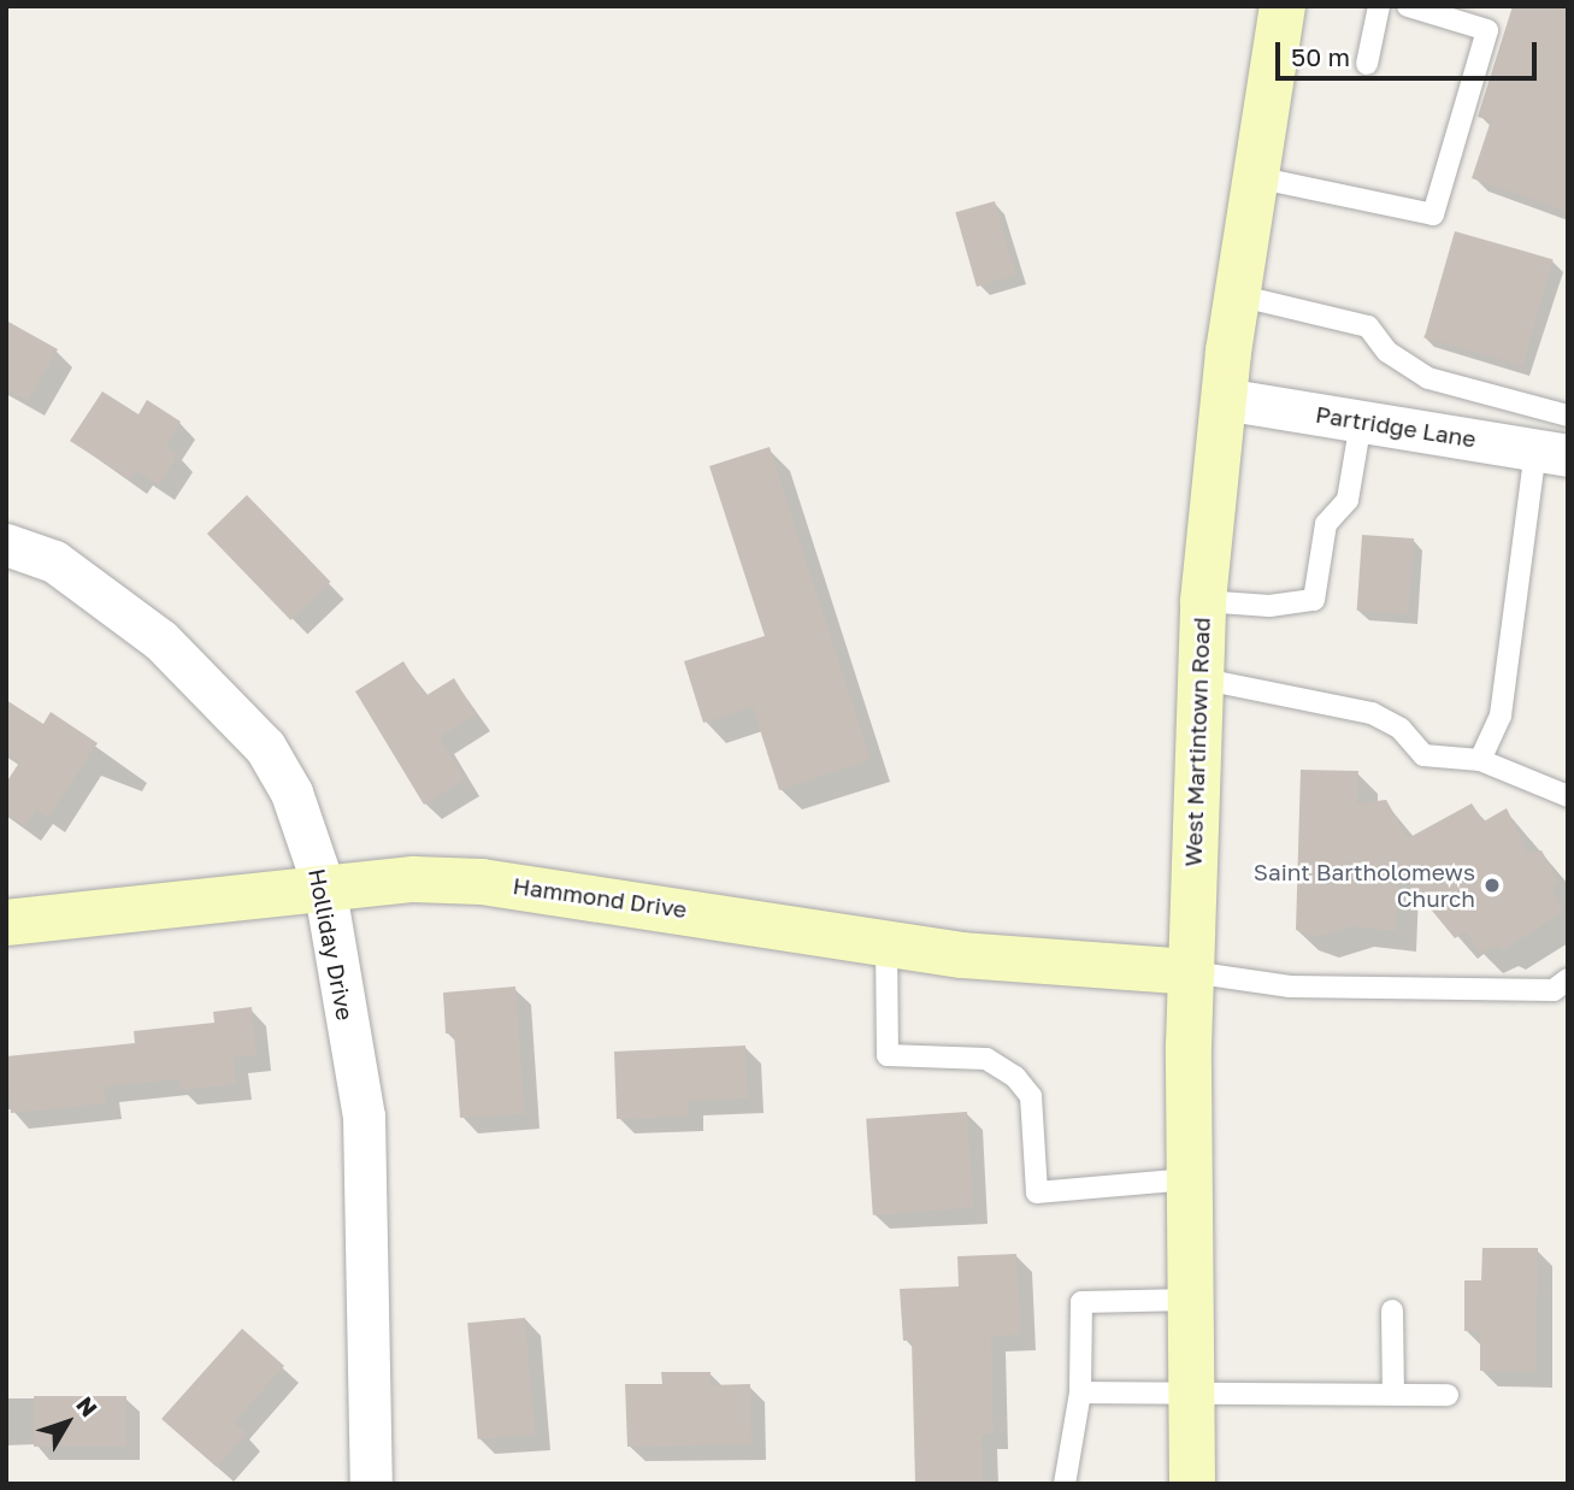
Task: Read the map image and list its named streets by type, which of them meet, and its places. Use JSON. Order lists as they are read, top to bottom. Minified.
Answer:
{"streets":{"main road":["West Martintown Road","Hammond Drive"],"street":["Partridge Lane","Holliday Drive"]},"crossings":[["Partridge Lane","West Martintown Road"],["West Martintown Road","Hammond Drive"],["Hammond Drive","Holliday Drive"]],"places":["Saint Bartholomews Church"],"scale_bar":"50 m","north":"top right"}
